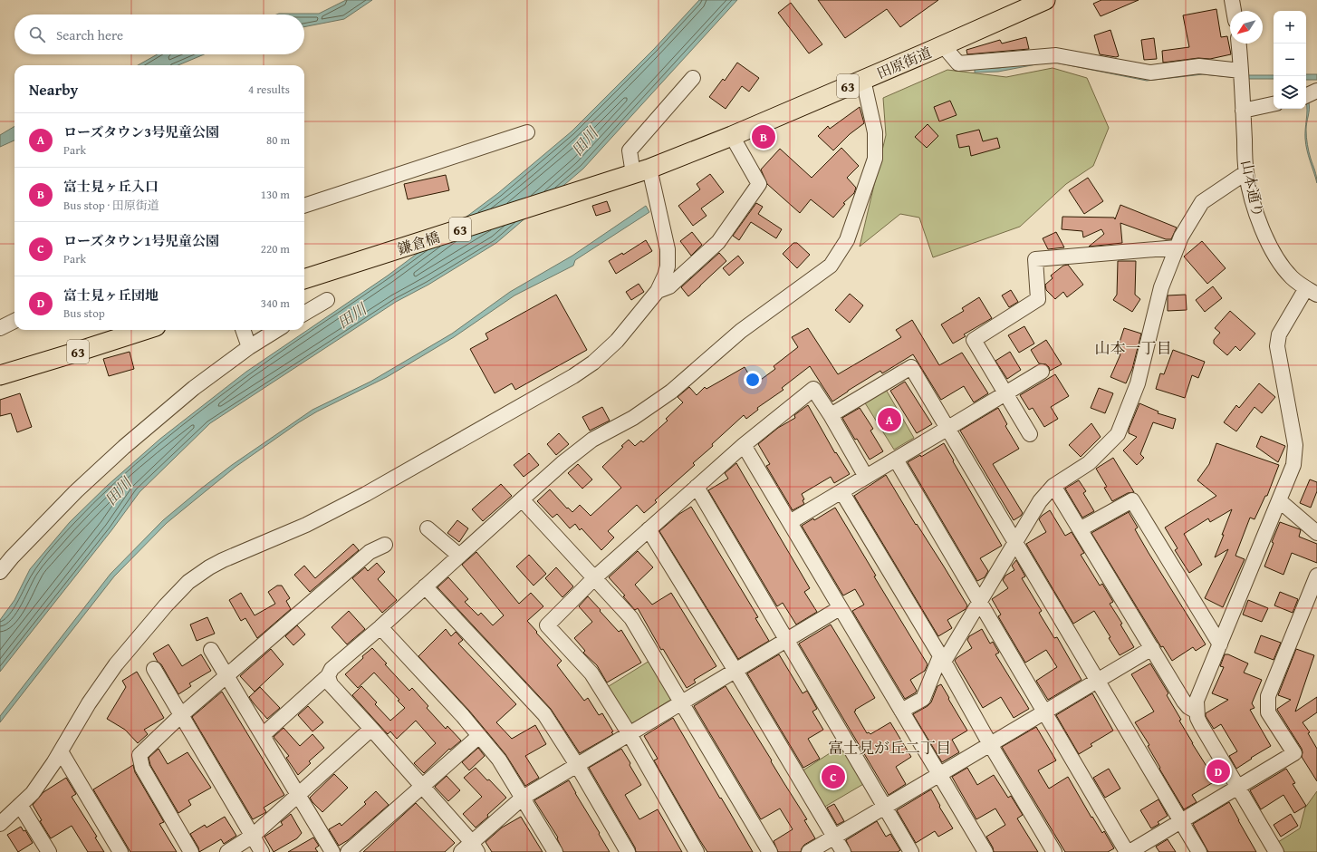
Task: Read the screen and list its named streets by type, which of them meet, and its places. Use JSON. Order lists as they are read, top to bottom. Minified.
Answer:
{"streets":{"main road":["田原街道","63","鎌倉橋"],"street":["山本通り"]},"crossings":[["田原街道","鎌倉橋"]],"districts":["山本一丁目","富士見が丘二丁目"],"water":["田川"],"north":"bottom left","page":{"map_buttons":["+","−"],"search":"Search here","heading":["Nearby","4 results"],"list":[{"mark":"A","name":"ローズタウン3号児童公園","note":"Park","value":"80 m"},{"mark":"B","name":"富士見ヶ丘入口","note":"Bus stop · 田原街道","value":"130 m"},{"mark":"C","name":"ローズタウン1号児童公園","note":"Park","value":"220 m"},{"mark":"D","name":"富士見ヶ丘団地","note":"Bus stop","value":"340 m"}],"pins":["B","A","D","C"]}}
